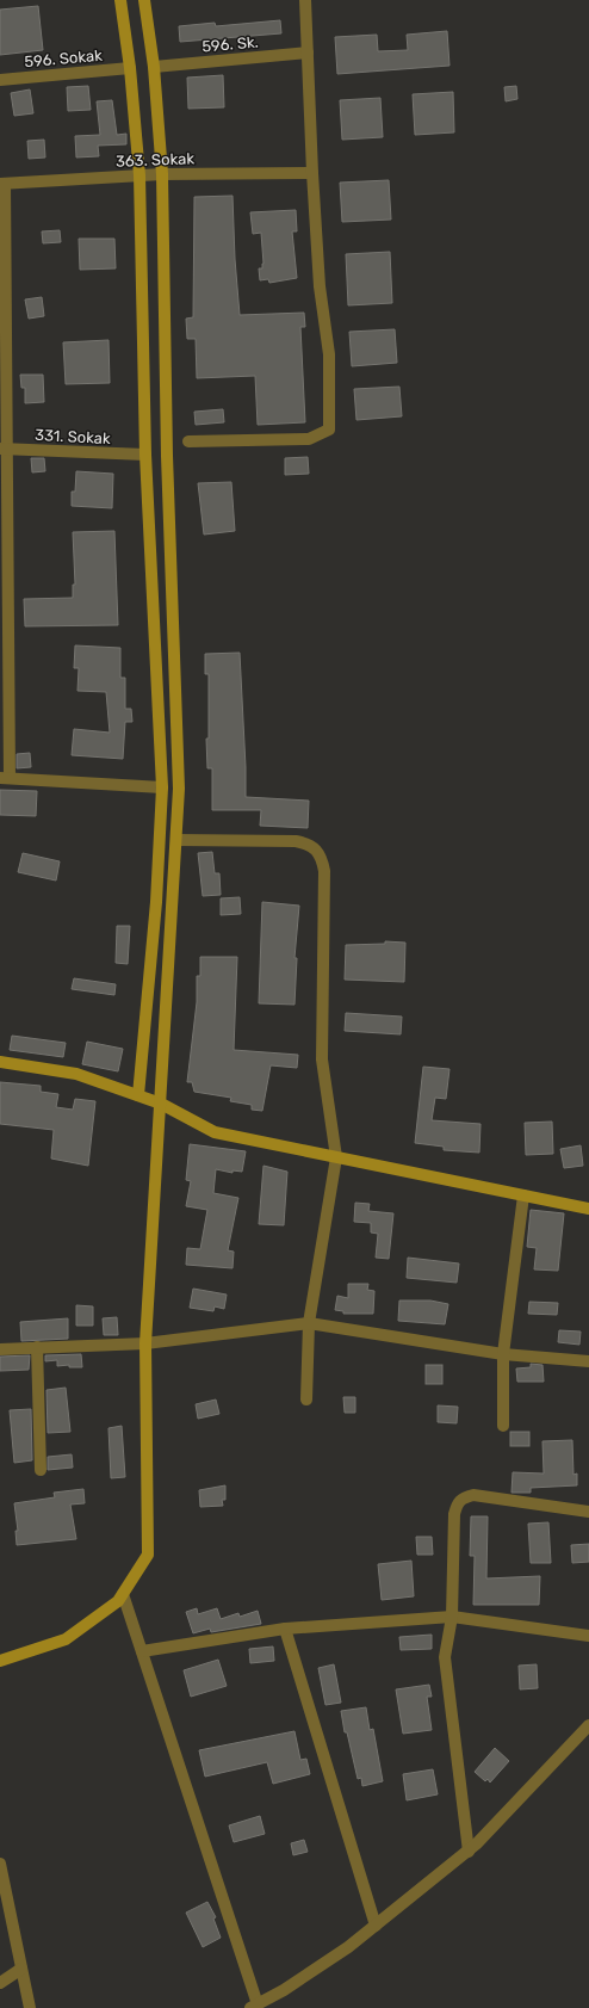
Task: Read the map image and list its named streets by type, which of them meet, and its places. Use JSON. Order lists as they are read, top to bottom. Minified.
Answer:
{"streets":{"street":["596. Sk.","596. Sokak","363. Sokak","331. Sokak"]}}
